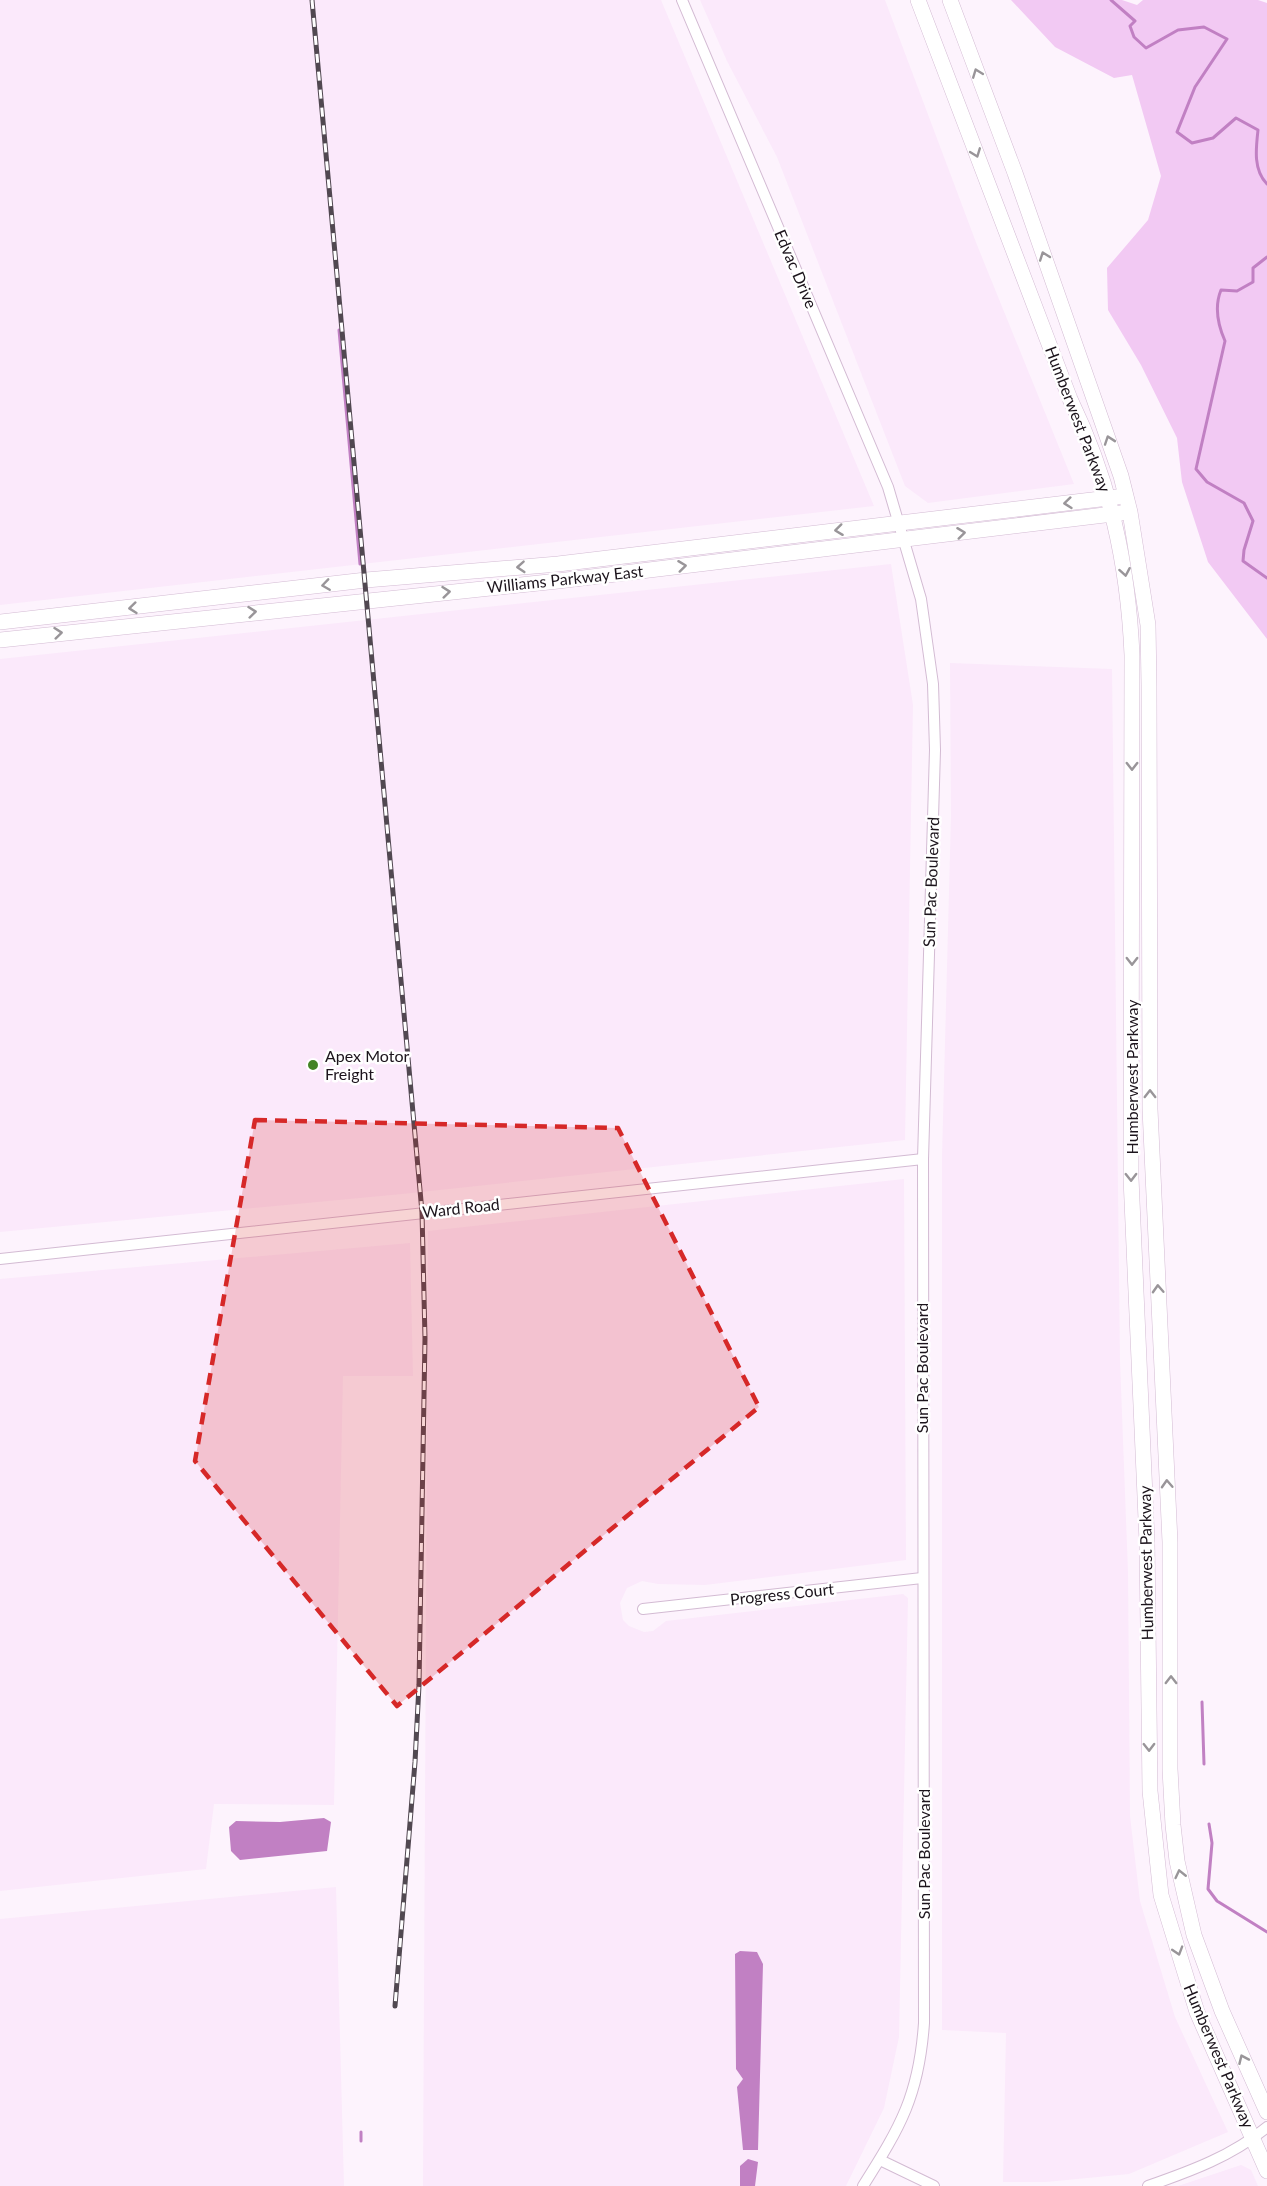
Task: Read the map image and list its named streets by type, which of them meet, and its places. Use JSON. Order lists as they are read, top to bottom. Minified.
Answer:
{"streets":{"main road":["Humberwest Parkway","Williams Parkway East"],"street":["Edvac Drive","Sun Pac Boulevard","Ward Road","Progress Court"]},"crossings":[["Edvac Drive","Williams Parkway East"],["Edvac Drive","Sun Pac Boulevard"],["Humberwest Parkway","Williams Parkway East"],["Williams Parkway East","Sun Pac Boulevard"],["Sun Pac Boulevard","Ward Road"],["Sun Pac Boulevard","Progress Court"]],"places":["Apex Motor Freight"]}
